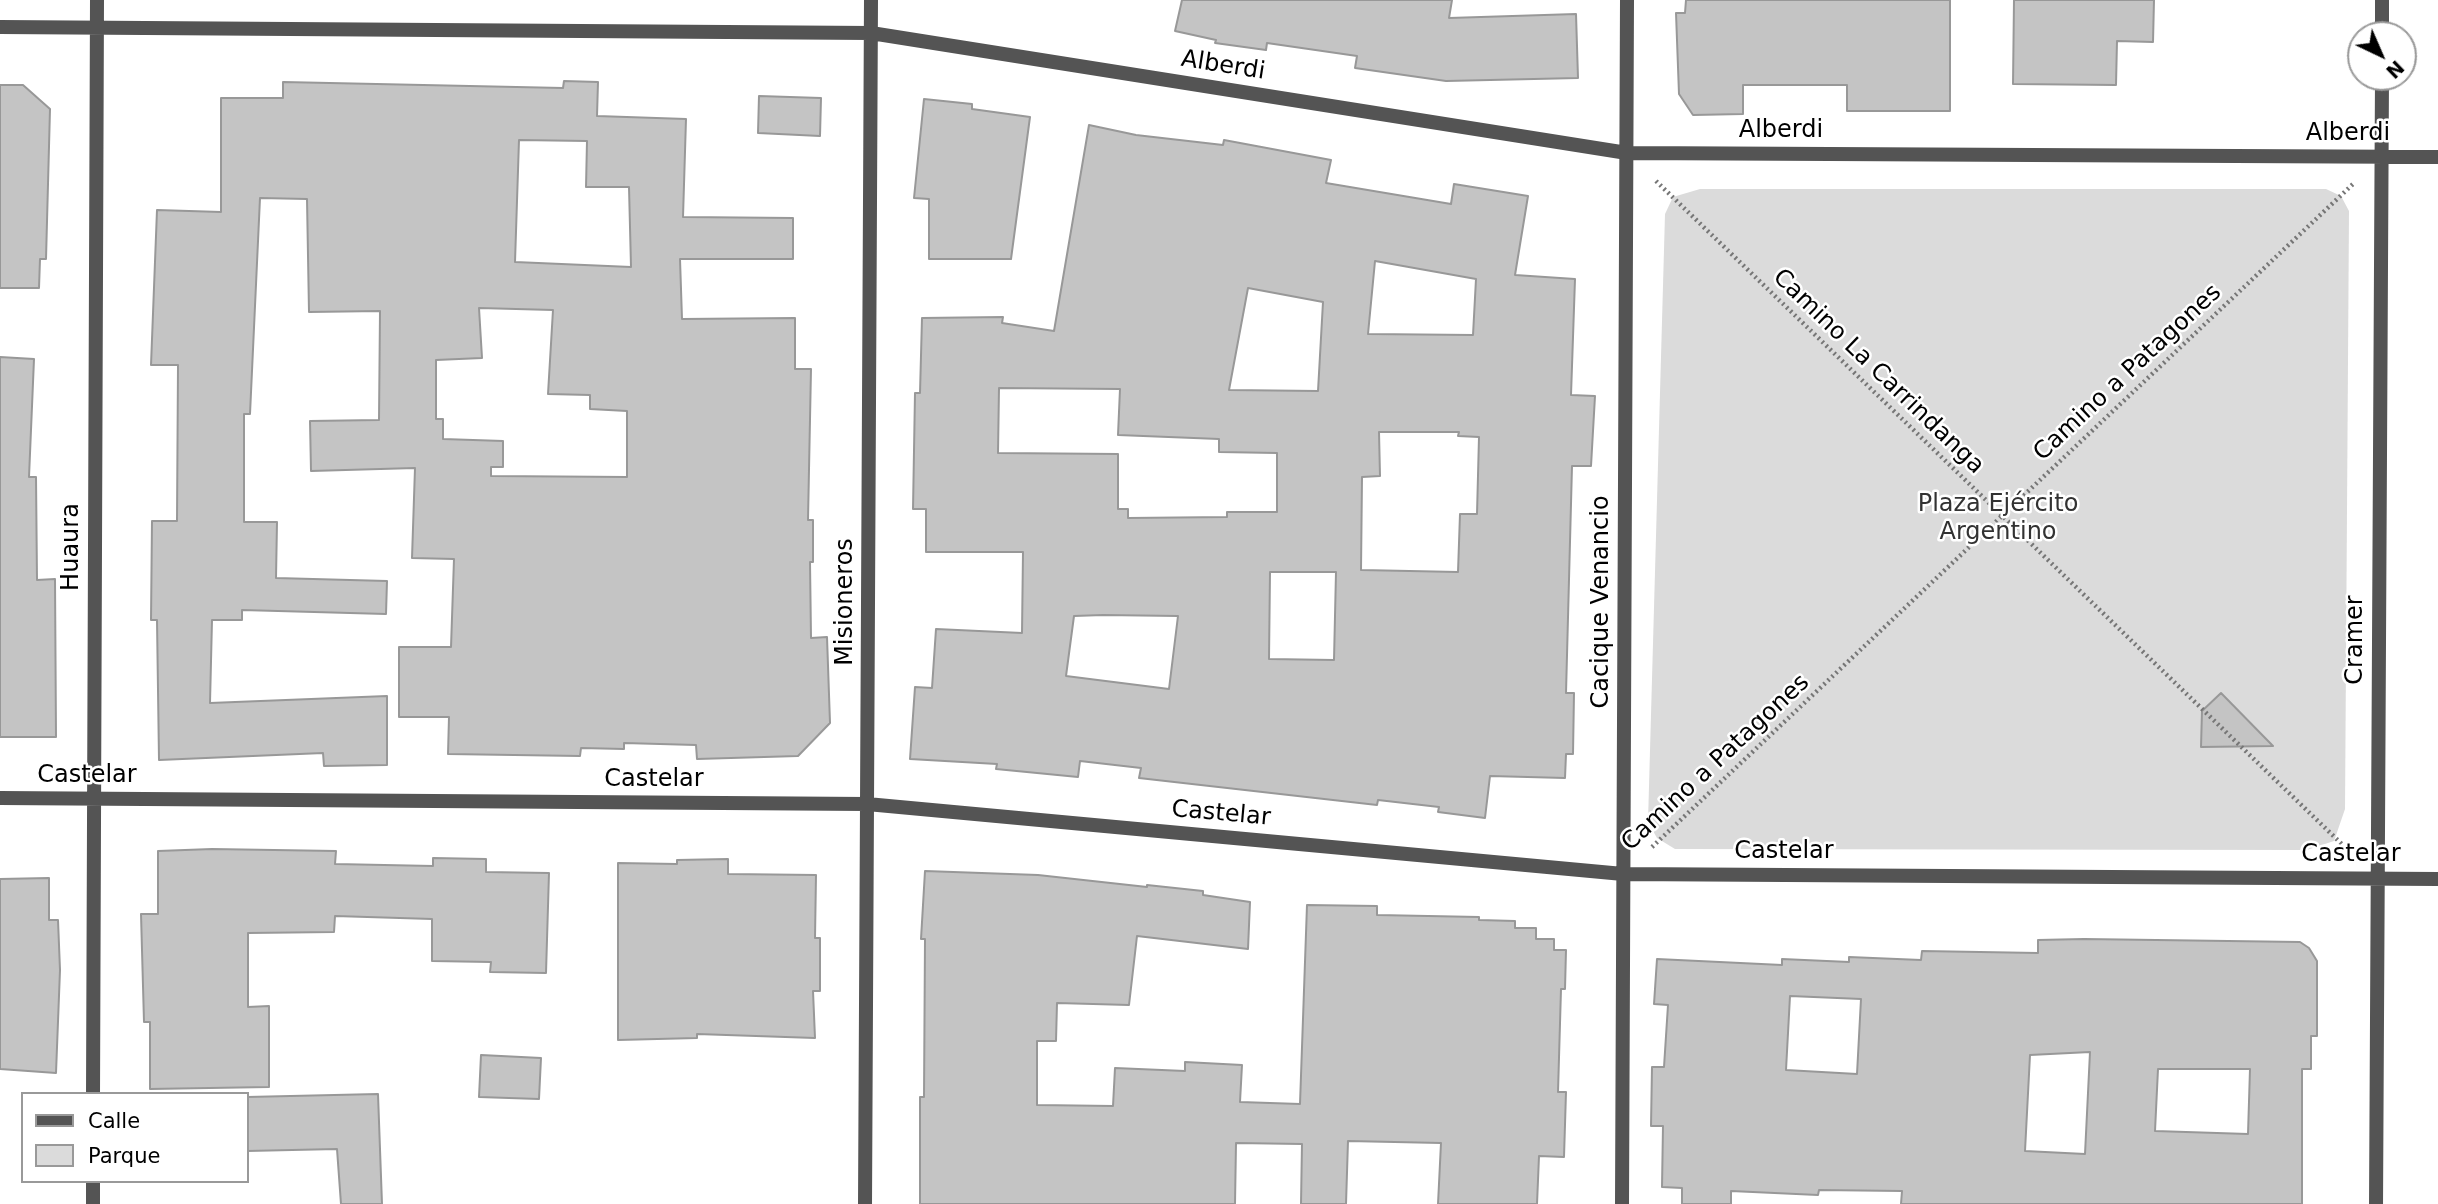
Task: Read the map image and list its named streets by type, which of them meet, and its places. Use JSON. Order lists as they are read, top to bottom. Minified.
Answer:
{"streets":{"street":["Alberdi","Huaura","Misioneros","Cacique Venancio","Cramer","Castelar"],"path":["Camino La Carrindanga","Camino a Patagones"]},"crossings":[["Alberdi","Camino La Carrindanga"],["Alberdi","Camino a Patagones"],["Alberdi","Huaura"],["Alberdi","Misioneros"],["Alberdi","Cacique Venancio"],["Alberdi","Cramer"],["Camino La Carrindanga","Camino a Patagones"],["Camino La Carrindanga","Cacique Venancio"],["Camino La Carrindanga","Cramer"],["Camino La Carrindanga","Castelar"],["Camino a Patagones","Cacique Venancio"],["Camino a Patagones","Cramer"],["Camino a Patagones","Castelar"],["Huaura","Castelar"],["Misioneros","Castelar"],["Cacique Venancio","Castelar"],["Cramer","Castelar"]],"parks":["Plaza Ejército Argentino"],"legend":["Calle","Parque"],"north":"bottom right"}
